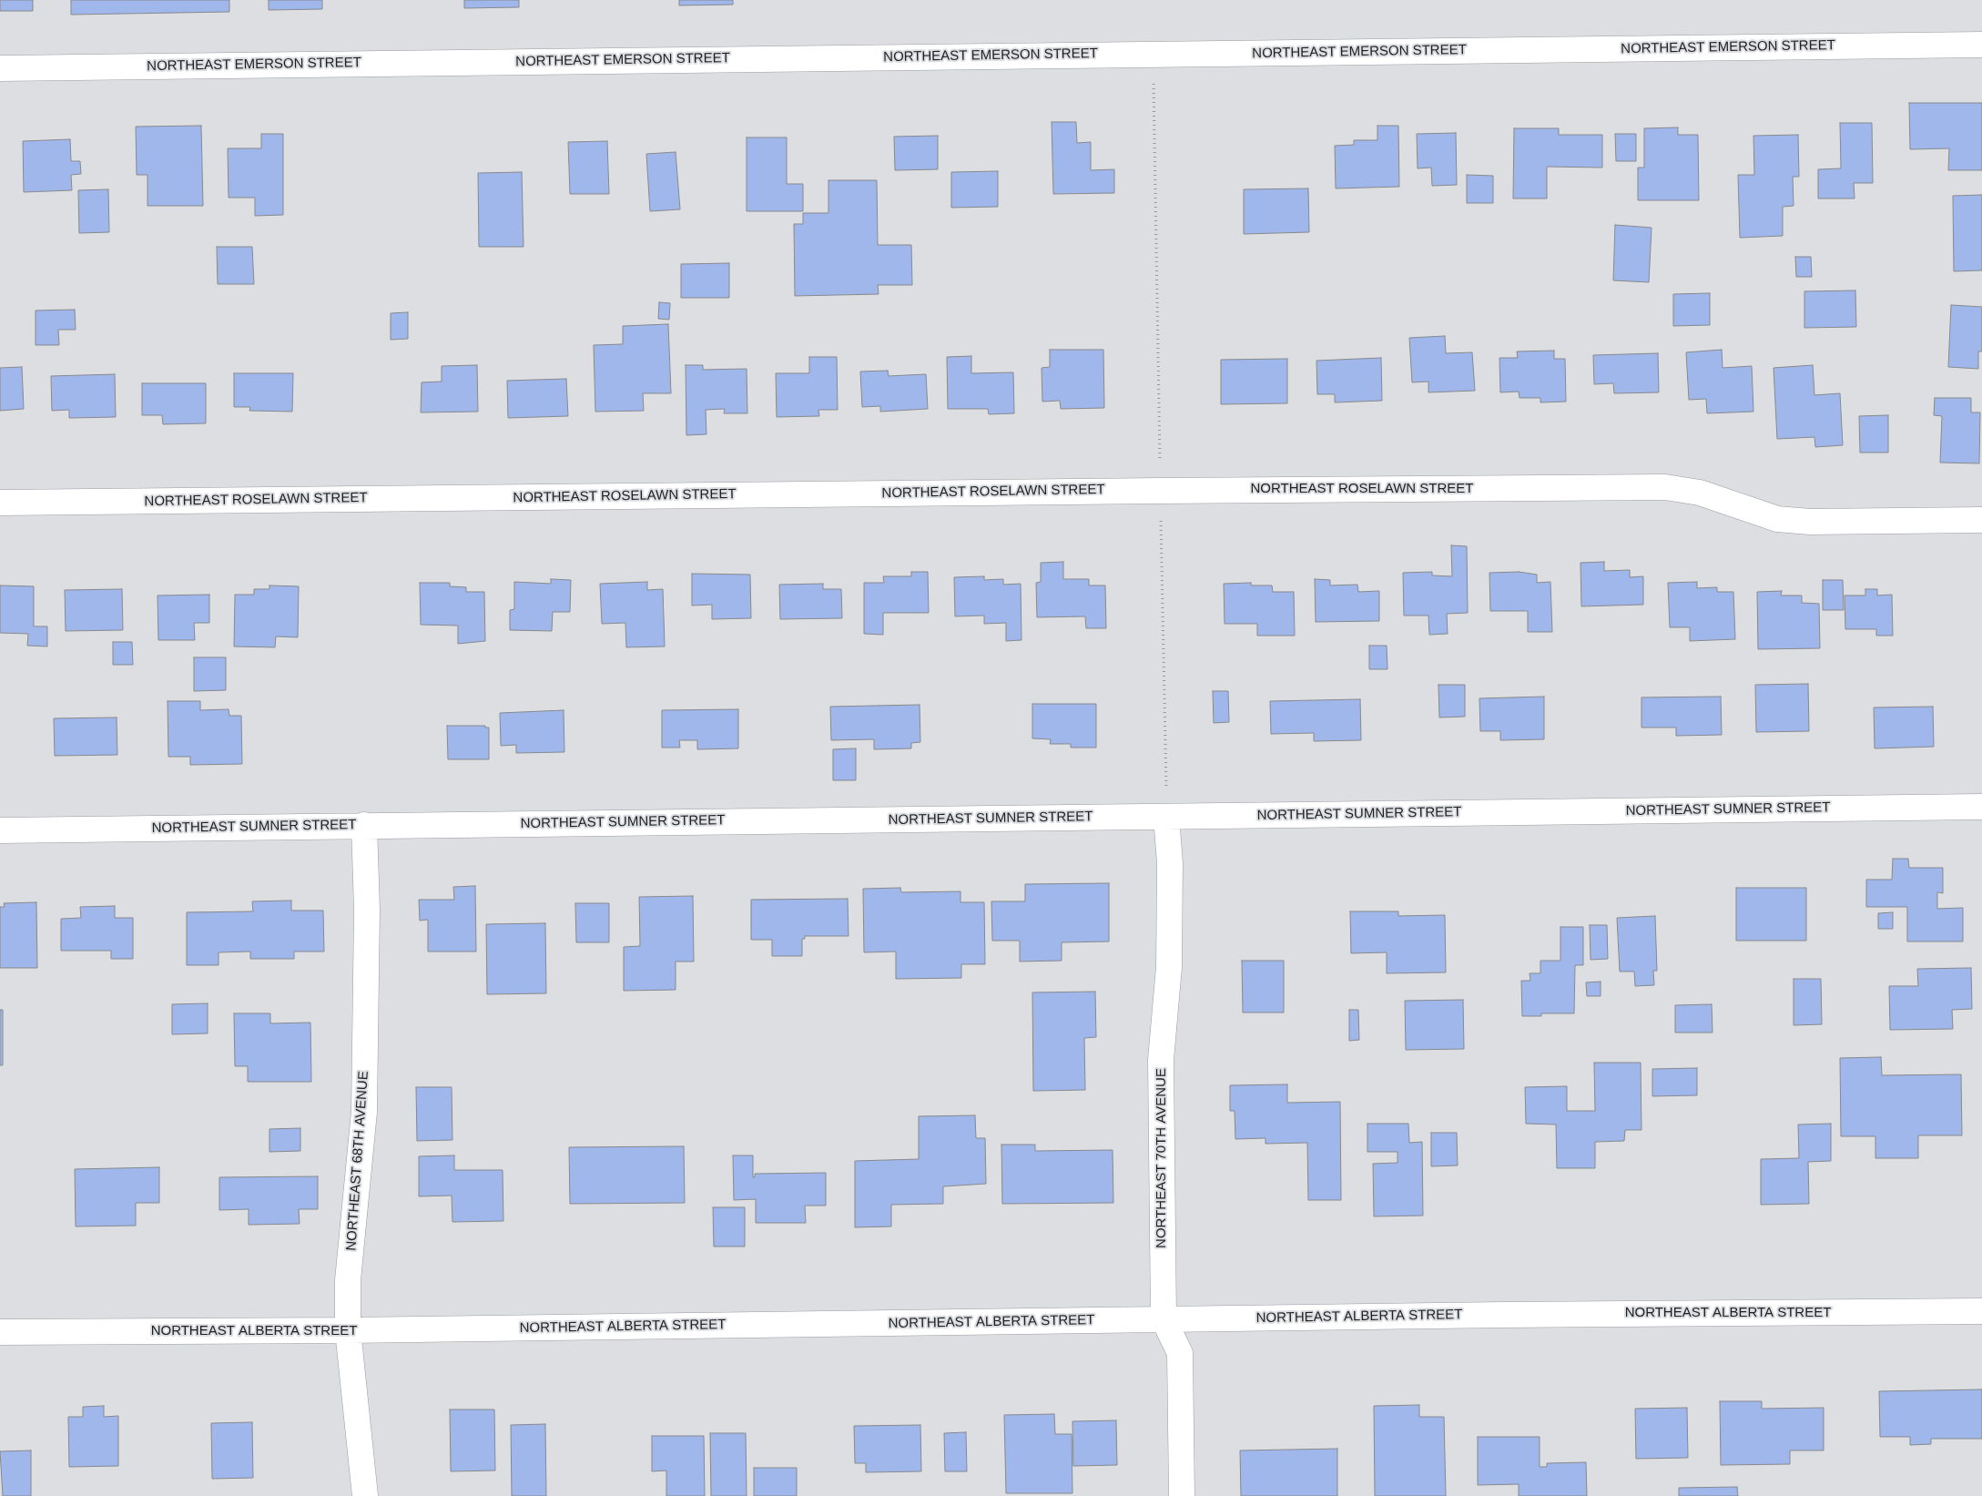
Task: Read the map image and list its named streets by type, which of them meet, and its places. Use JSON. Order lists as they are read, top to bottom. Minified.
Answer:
{"streets":{"street":["NORTHEAST EMERSON STREET","NORTHEAST ROSELAWN STREET","NORTHEAST SUMNER STREET","NORTHEAST 70TH AVENUE","NORTHEAST 68TH AVENUE","NORTHEAST ALBERTA STREET"]},"crossings":[["NORTHEAST SUMNER STREET","NORTHEAST 70TH AVENUE"],["NORTHEAST SUMNER STREET","NORTHEAST 68TH AVENUE"],["NORTHEAST 70TH AVENUE","NORTHEAST ALBERTA STREET"],["NORTHEAST 68TH AVENUE","NORTHEAST ALBERTA STREET"]]}
